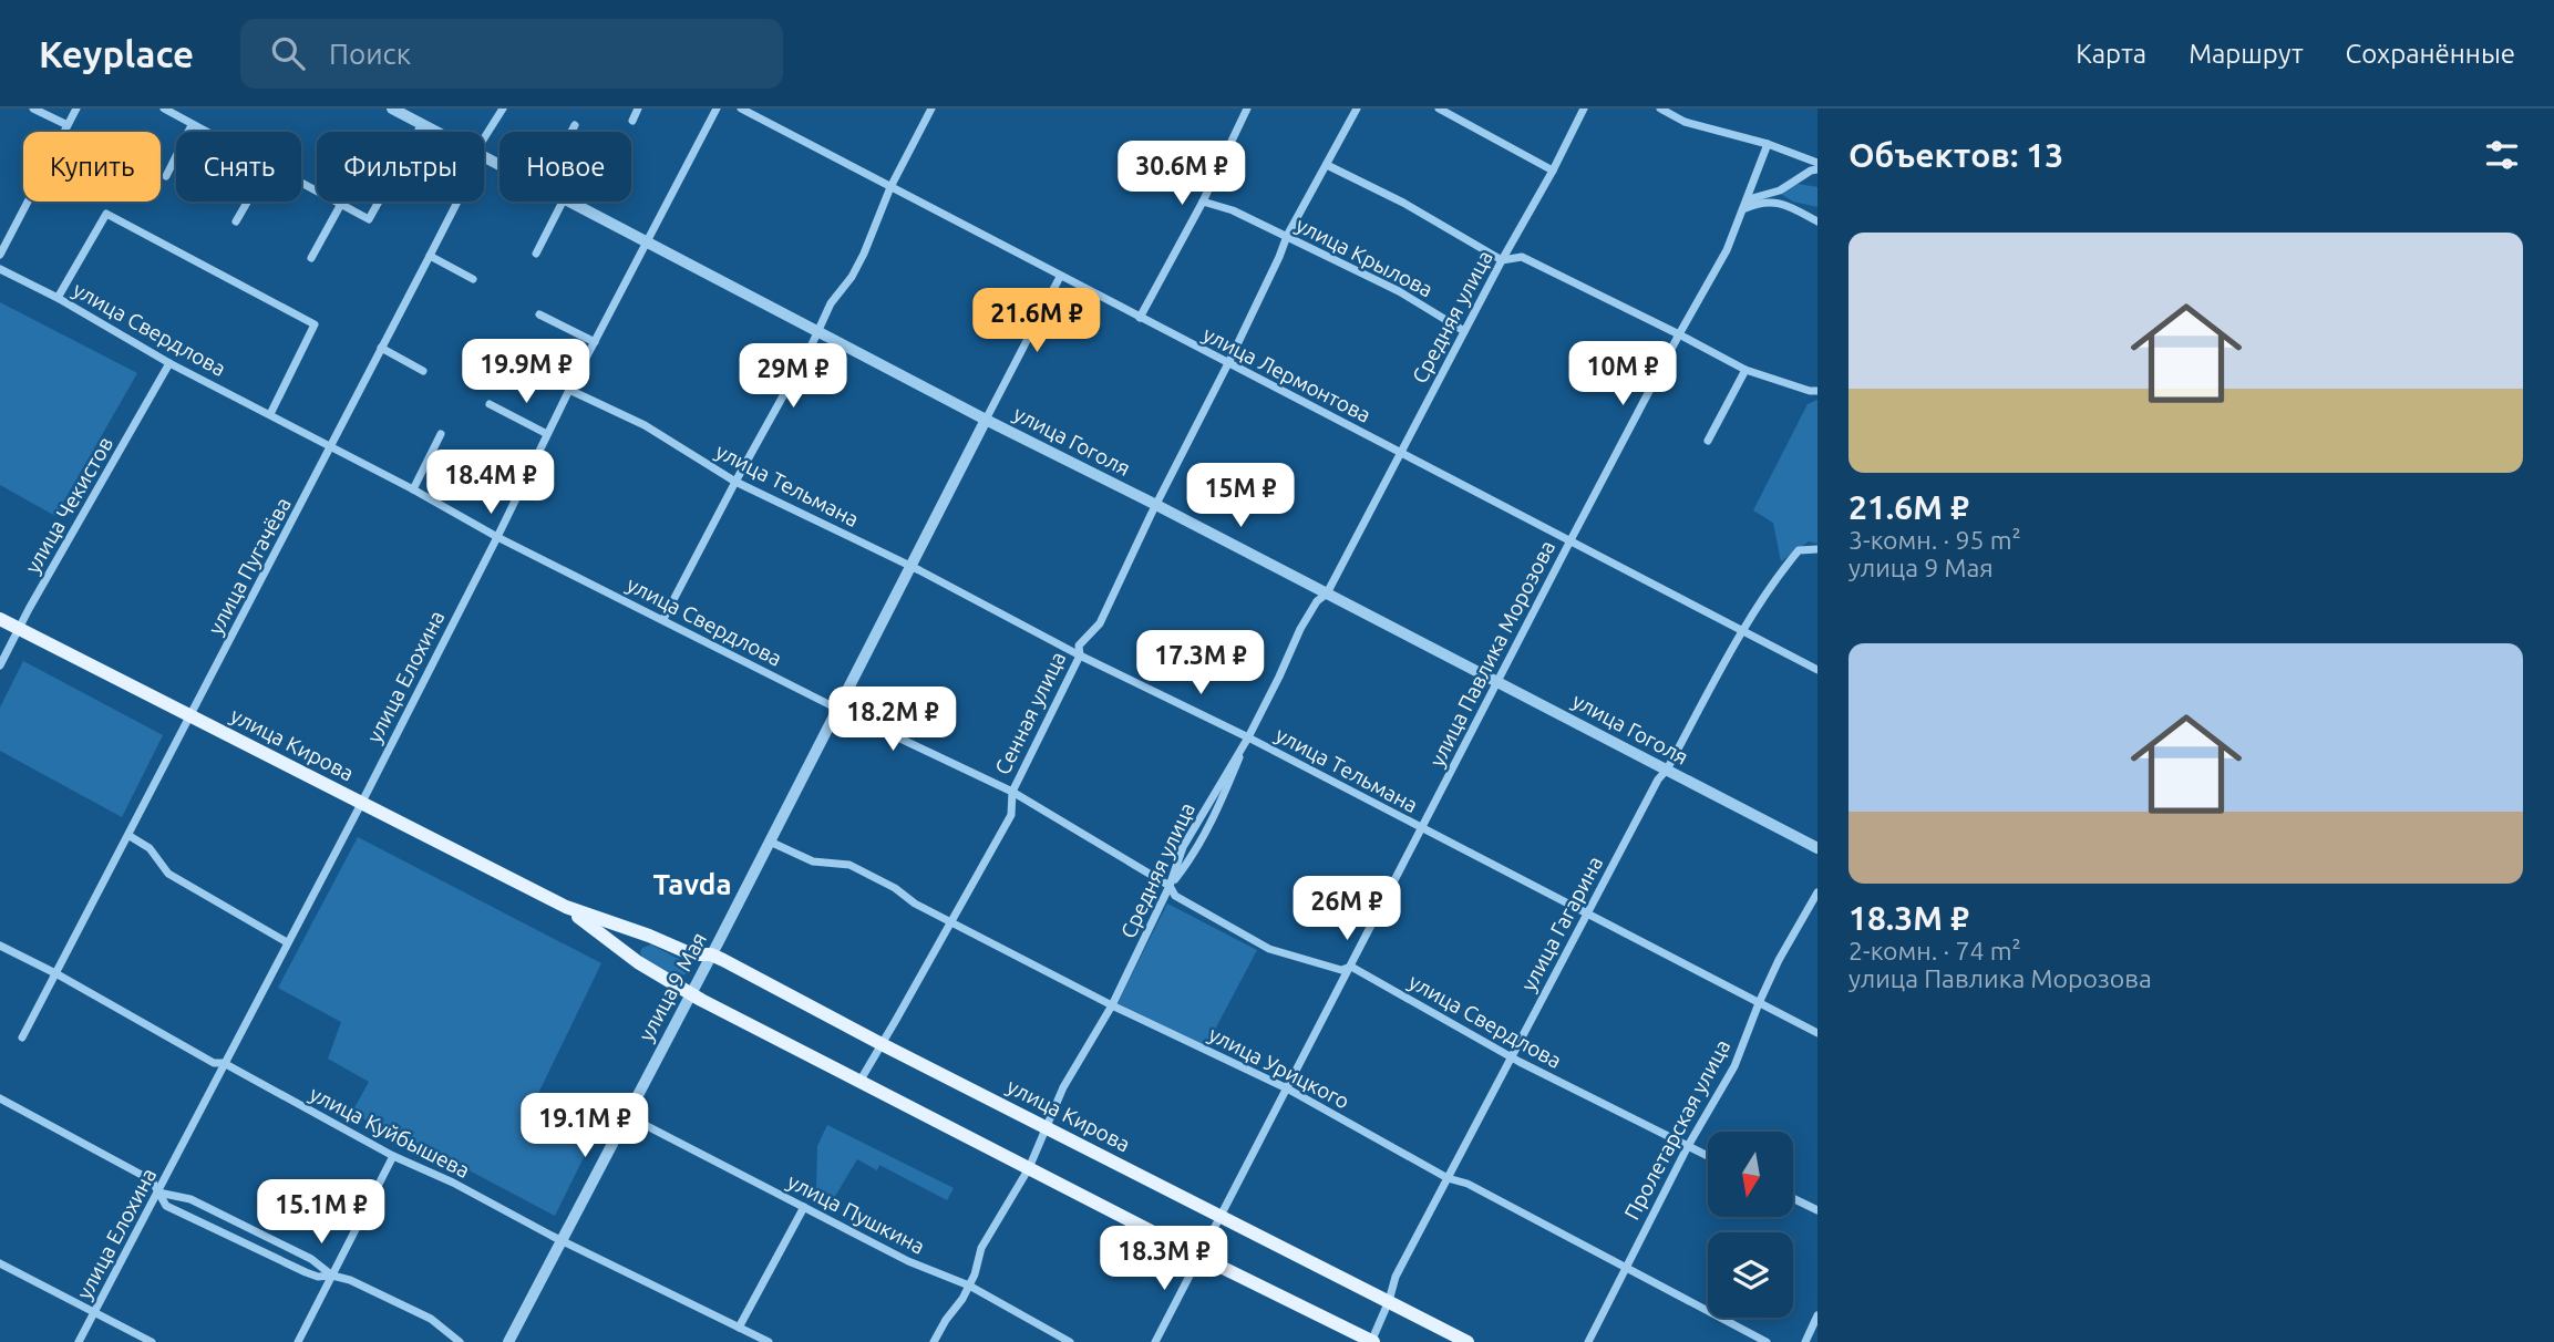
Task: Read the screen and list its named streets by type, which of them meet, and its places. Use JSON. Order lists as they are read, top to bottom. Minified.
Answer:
{"streets":{"main road":["улица Кирова"],"street":["улица Крылова","Средняя улица","улица Свердлова","улица Лермонтова","улица Гоголя","улица Тельмана","улица Чекистов","улица Пугачёва","улица Павлика Морозова","улица Елохина","Сенная улица","улица Гагарина","улица 9 Мая","улица Урицкого","Пролетарская улица","улица Куйбышева","улица Пушкина"]},"crossings":[["улица Крылова","Средняя улица"],["улица Крылова","Сенная улица"],["Средняя улица","улица Свердлова"],["Средняя улица","улица Лермонтова"],["Средняя улица","улица Гоголя"],["Средняя улица","улица Тельмана"],["Средняя улица","улица Кирова"],["Средняя улица","улица Урицкого"],["Средняя улица","улица Пушкина"],["улица Свердлова","улица Чекистов"],["улица Свердлова","улица Пугачёва"],["улица Свердлова","улица Павлика Морозова"],["улица Свердлова","улица Елохина"],["улица Свердлова","Сенная улица"],["улица Свердлова","улица Гагарина"],["улица Свердлова","улица 9 Мая"],["улица Свердлова","Пролетарская улица"],["улица Лермонтова","улица Павлика Морозова"],["улица Лермонтова","Сенная улица"],["улица Лермонтова","улица Гагарина"],["улица Лермонтова","улица 9 Мая"],["улица Гоголя","улица Павлика Морозова"],["улица Гоголя","улица Елохина"],["улица Гоголя","Сенная улица"],["улица Гоголя","улица Гагарина"],["улица Гоголя","улица 9 Мая"],["улица Тельмана","улица Павлика Морозова"],["улица Тельмана","улица Елохина"],["улица Тельмана","Сенная улица"],["улица Тельмана","улица Гагарина"],["улица Тельмана","улица 9 Мая"],["улица Тельмана","Пролетарская улица"],["улица Чекистов","улица Кирова"],["улица Пугачёва","улица Кирова"],["улица Пугачёва","улица Куйбышева"],["улица Павлика Морозова","улица Кирова"],["улица Павлика Морозова","улица Урицкого"],["улица Елохина","улица Кирова"],["улица Елохина","улица Куйбышева"],["Сенная улица","улица Кирова"],["Сенная улица","улица Урицкого"],["улица Кирова","улица Гагарина"],["улица Кирова","улица 9 Мая"],["улица Гагарина","улица Урицкого"],["улица 9 Мая","улица Урицкого"],["улица 9 Мая","улица Куйбышева"],["улица 9 Мая","улица Пушкина"],["улица Урицкого","Пролетарская улица"]],"districts":["Tavda"],"north":"bottom","page":{"header":"Keyplace","search":"Поиск","nav":["Карта","Маршрут","Сохранённые"],"heading":"Объектов: 13","chip":["Купить","Снять","Фильтры","Новое"],"price":["30.6M ₽","21.6M ₽","19.9M ₽","10M ₽","29M ₽","18.4M ₽","15M ₽","17.3M ₽","18.2M ₽","26M ₽","19.1M ₽","15.1M ₽","18.3M ₽"],"list":[{"name":"21.6M ₽","note":"3-комн. · 95 m² · улица 9 Мая"},{"name":"18.3M ₽","note":"2-комн. · 74 m² · улица Павлика Морозова"}]}}
